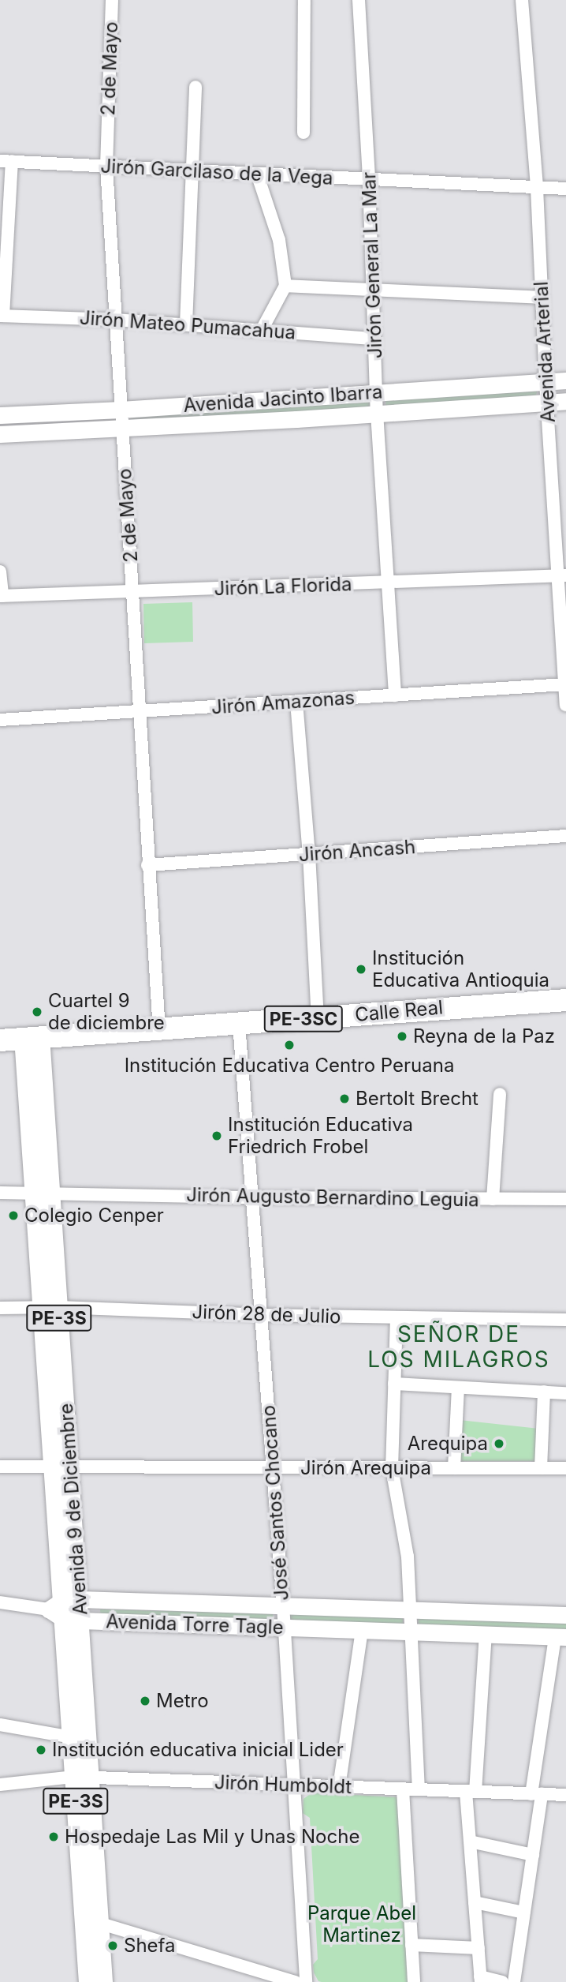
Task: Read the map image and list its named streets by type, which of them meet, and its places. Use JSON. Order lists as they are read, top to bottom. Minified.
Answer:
{"streets":{"highway":["Calle Real","PE-3SC"],"main road":["PE-3S","Avenida 9 de Diciembre"],"street":["2 de Mayo","Jirón Garcilaso de la Vega","Jirón General La Mar","Jirón Mateo Pumacahua","Avenida Arterial","Avenida Jacinto Ibarra","Jirón La Florida","Jirón Amazonas","Jirón Ancash","Jirón Augusto Bernardino Leguia","Jirón 28 de Julio","Jirón Arequipa","José Santos Chocano","Avenida Torre Tagle","Jirón Humboldt"]},"crossings":[["2 de Mayo","Jirón Garcilaso de la Vega"],["2 de Mayo","Jirón Mateo Pumacahua"],["2 de Mayo","Avenida Jacinto Ibarra"],["2 de Mayo","Jirón La Florida"],["2 de Mayo","Jirón Amazonas"],["2 de Mayo","Jirón Ancash"],["2 de Mayo","Calle Real"],["Jirón Garcilaso de la Vega","Jirón General La Mar"],["Jirón Garcilaso de la Vega","Avenida Arterial"],["Jirón General La Mar","Jirón Mateo Pumacahua"],["Jirón General La Mar","Avenida Jacinto Ibarra"],["Jirón General La Mar","Jirón La Florida"],["Jirón General La Mar","Jirón Amazonas"],["Avenida Arterial","Avenida Jacinto Ibarra"],["Avenida Arterial","Jirón La Florida"],["Avenida Arterial","Jirón Amazonas"],["Calle Real","José Santos Chocano"],["Calle Real","Avenida 9 de Diciembre"],["Jirón Augusto Bernardino Leguia","José Santos Chocano"],["Jirón Augusto Bernardino Leguia","Avenida 9 de Diciembre"],["Jirón 28 de Julio","José Santos Chocano"],["Jirón 28 de Julio","Avenida 9 de Diciembre"],["Jirón Arequipa","José Santos Chocano"],["Jirón Arequipa","Avenida 9 de Diciembre"],["José Santos Chocano","Avenida Torre Tagle"],["José Santos Chocano","Jirón Humboldt"],["Avenida 9 de Diciembre","Avenida Torre Tagle"],["Avenida 9 de Diciembre","Jirón Humboldt"]],"districts":["SEÑOR DE LOS MILAGROS"],"parks":["Parque Abel Martinez"],"places":["Institución Educativa Antioquia","Cuartel 9 de diciembre","Reyna de la Paz","Institución Educativa Centro Peruana","Bertolt Brecht","Institución Educativa Friedrich Frobel","Colegio Cenper","Arequipa","Metro","Institución educativa inicial Lider","Hospedaje Las Mil y Unas Noche","Shefa"]}
